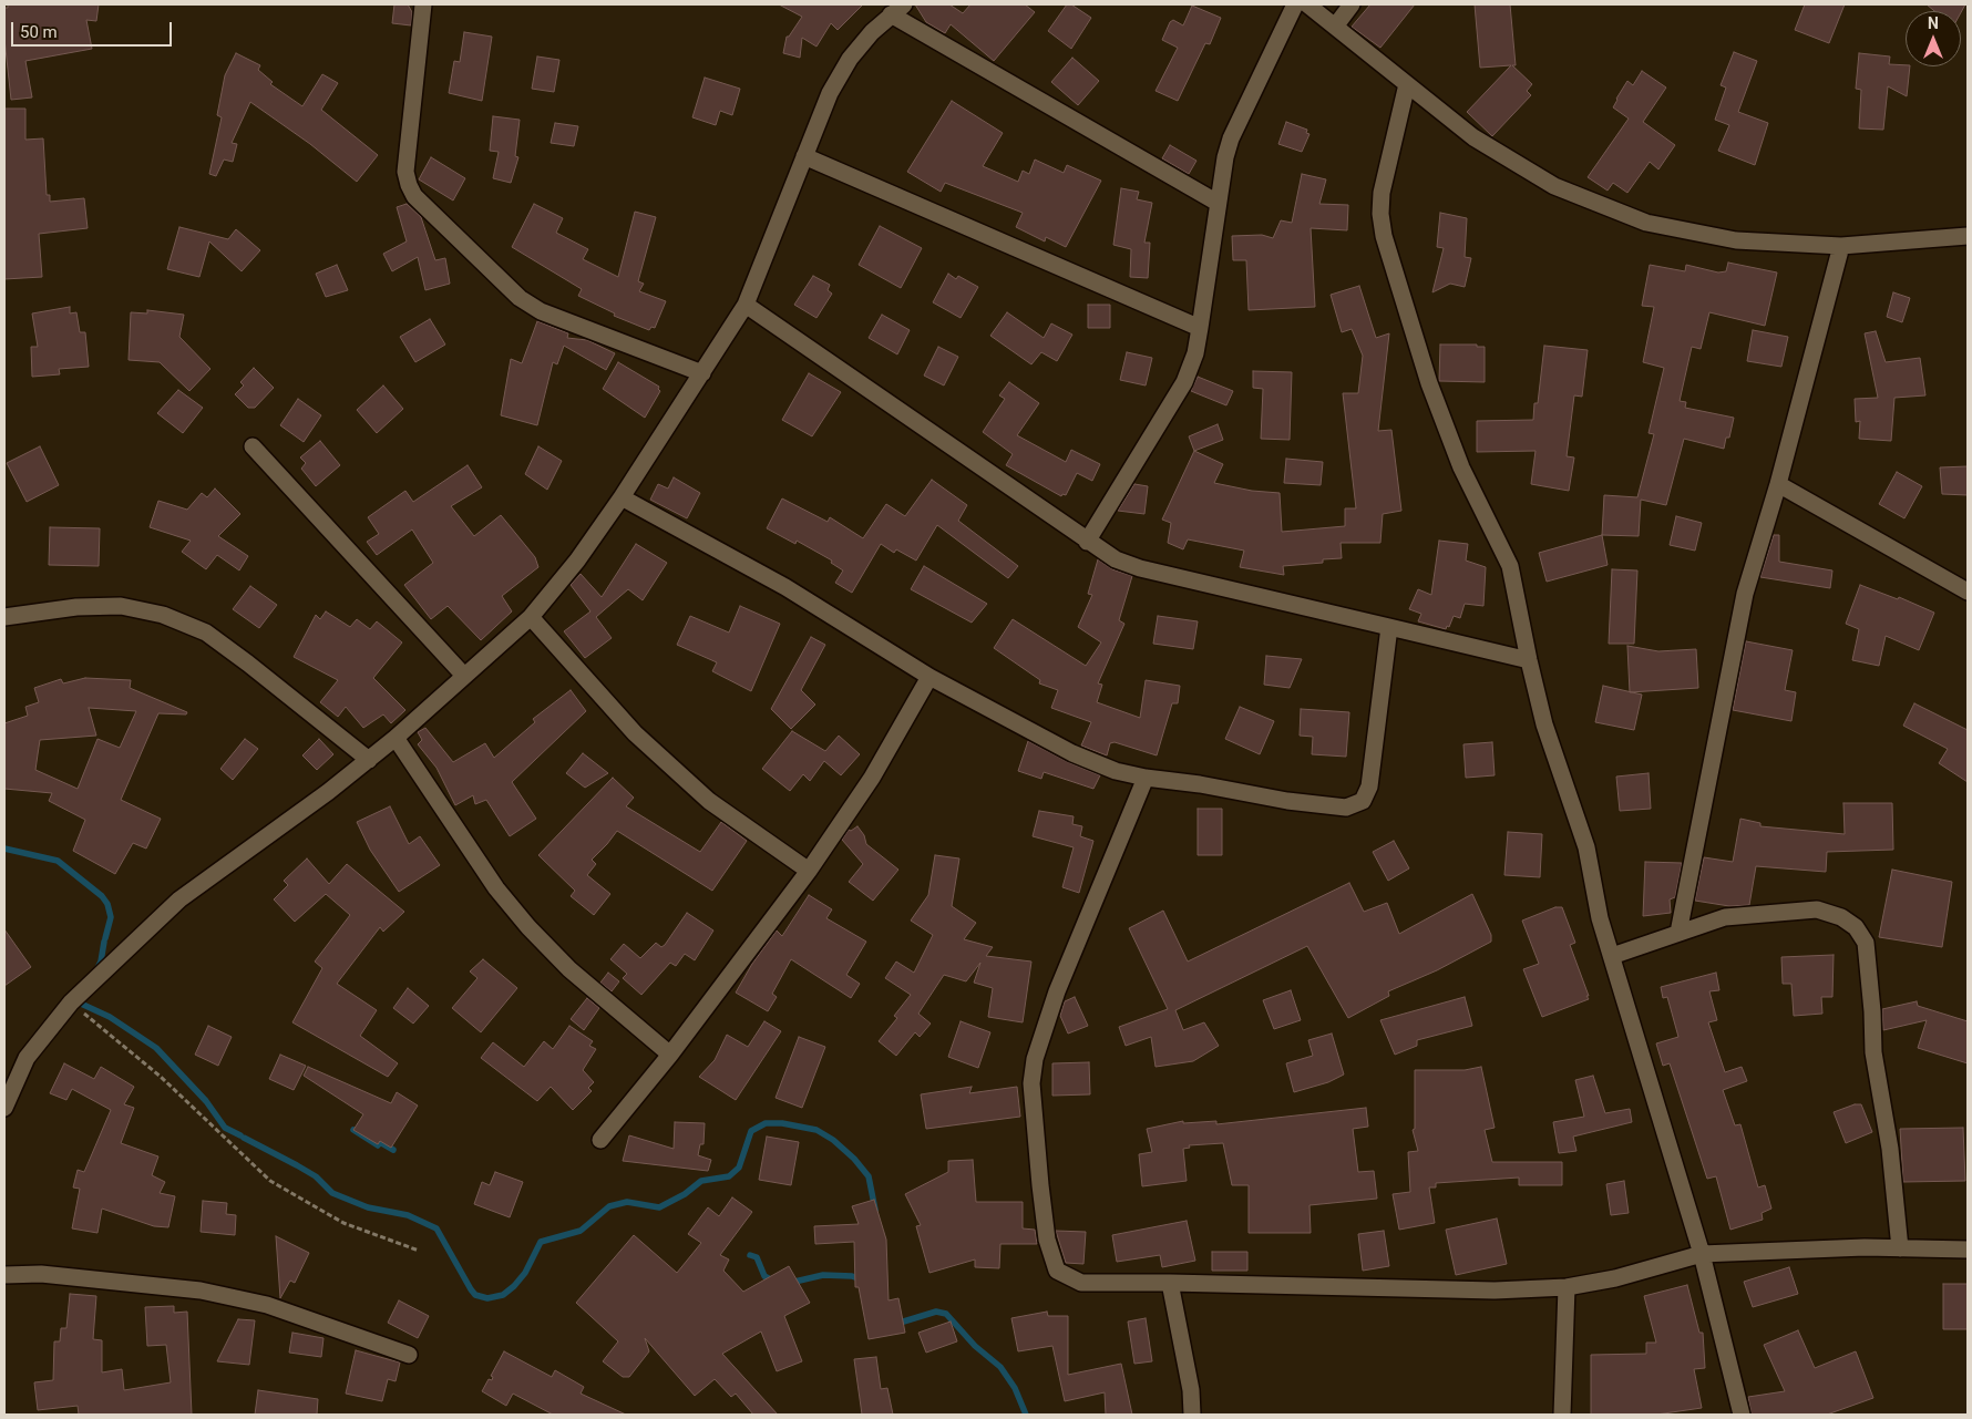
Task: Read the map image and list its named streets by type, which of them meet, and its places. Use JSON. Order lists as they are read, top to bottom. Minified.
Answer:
{"scale_bar":"50 m","north":"top"}
